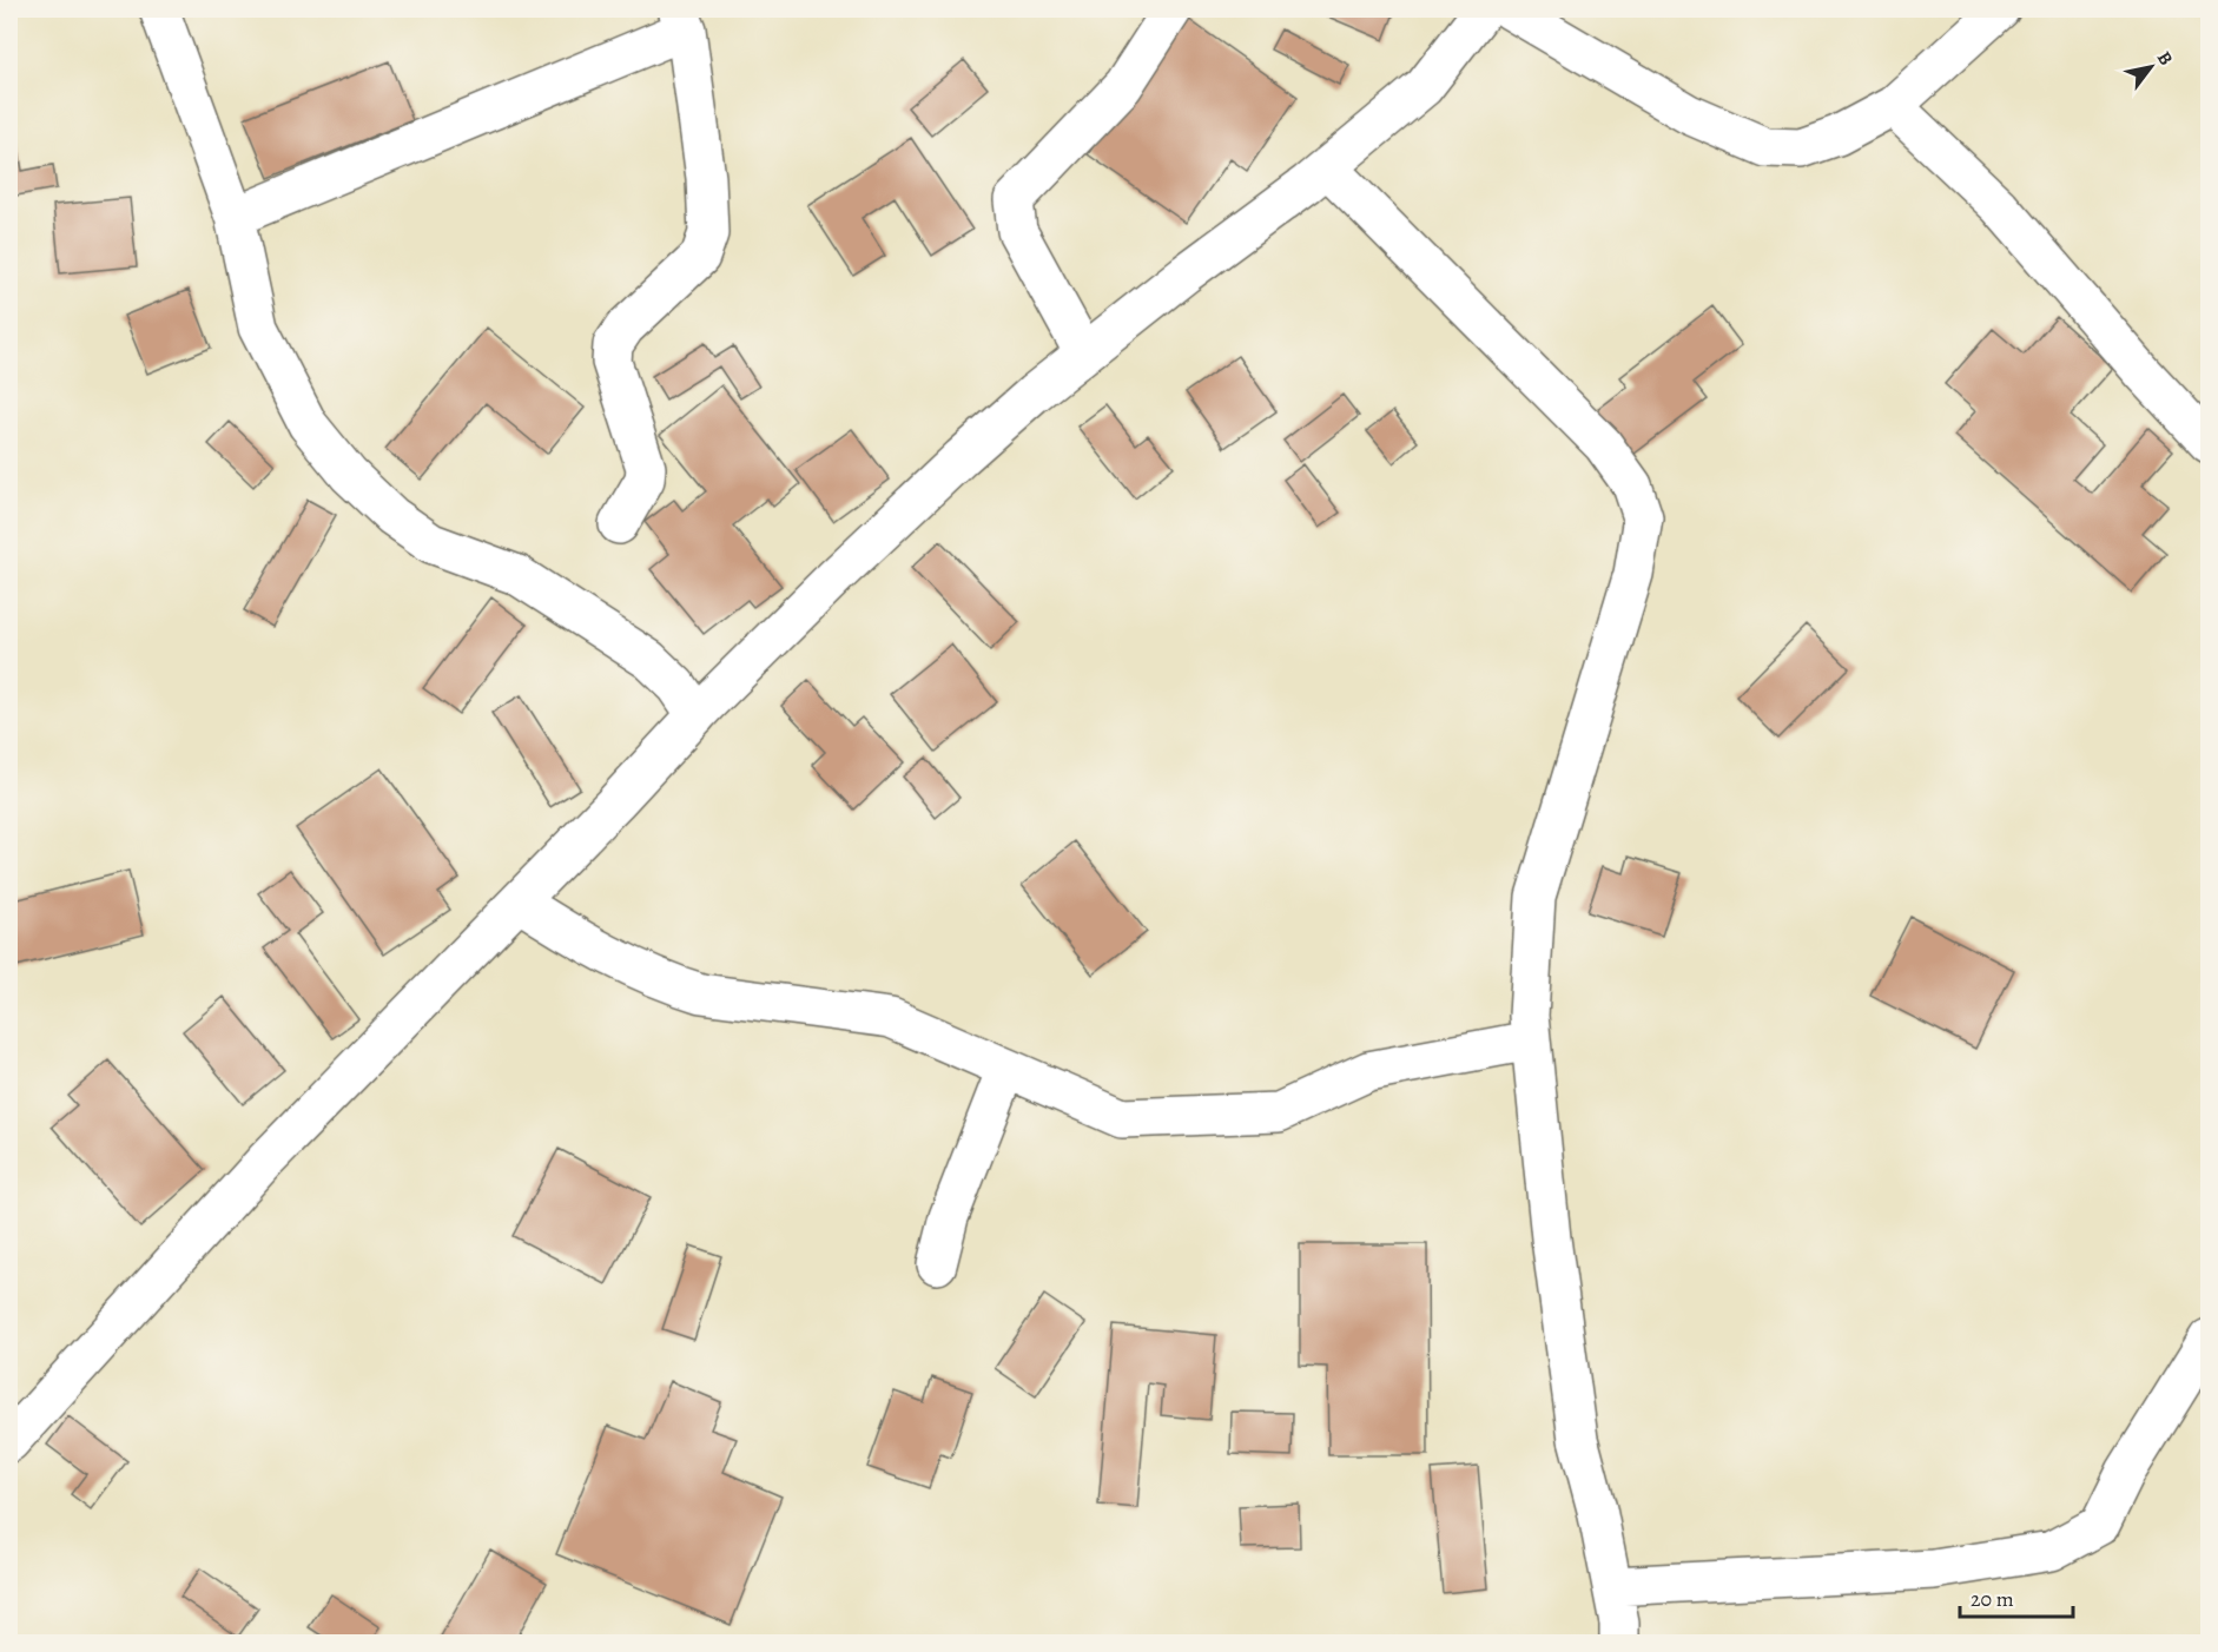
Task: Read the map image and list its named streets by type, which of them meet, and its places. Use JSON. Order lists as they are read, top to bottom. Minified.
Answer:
{"scale_bar":"20 m","north":"top right"}
